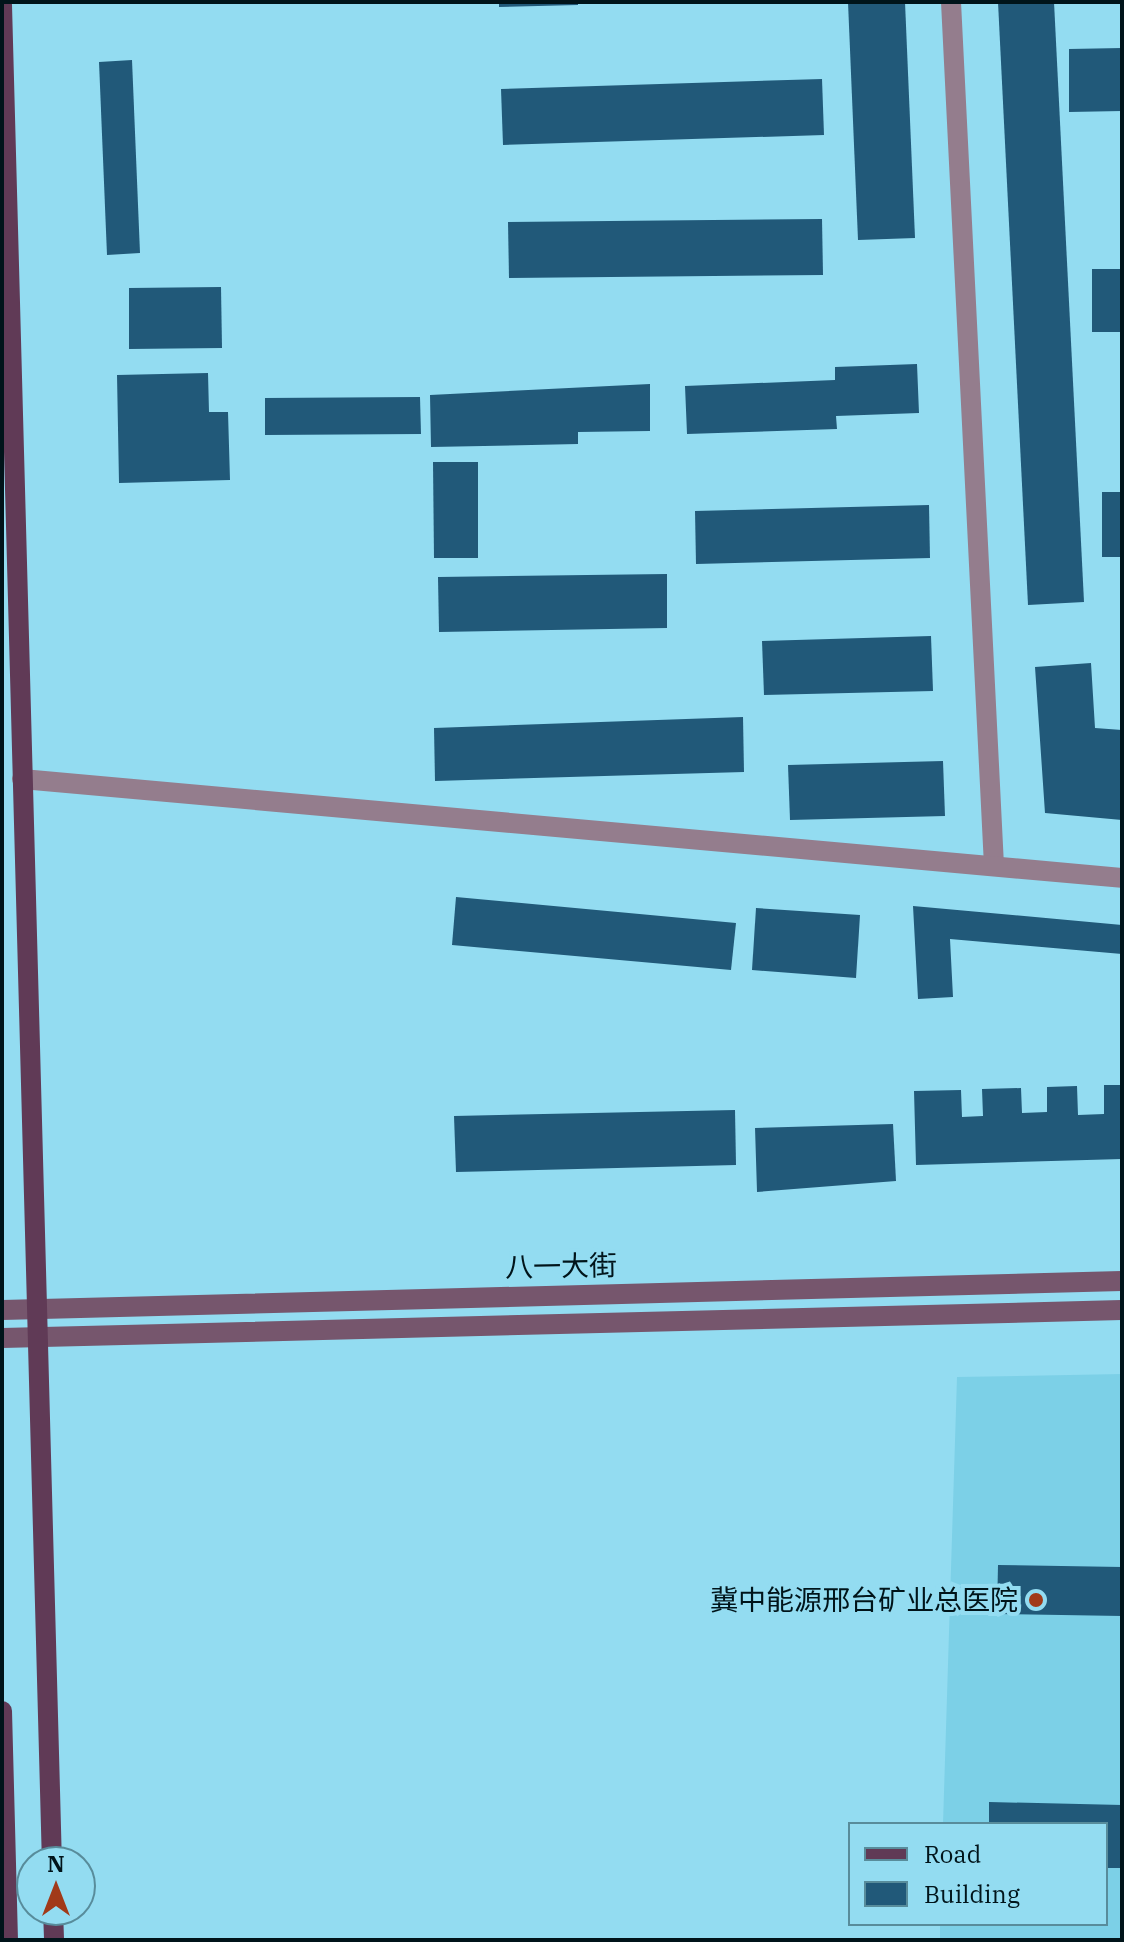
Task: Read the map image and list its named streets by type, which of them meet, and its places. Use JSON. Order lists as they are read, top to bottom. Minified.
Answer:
{"streets":{"street":["八一大街"]},"places":["冀中能源邢台矿业总医院"],"legend":["Road","Building"],"north":"top"}
